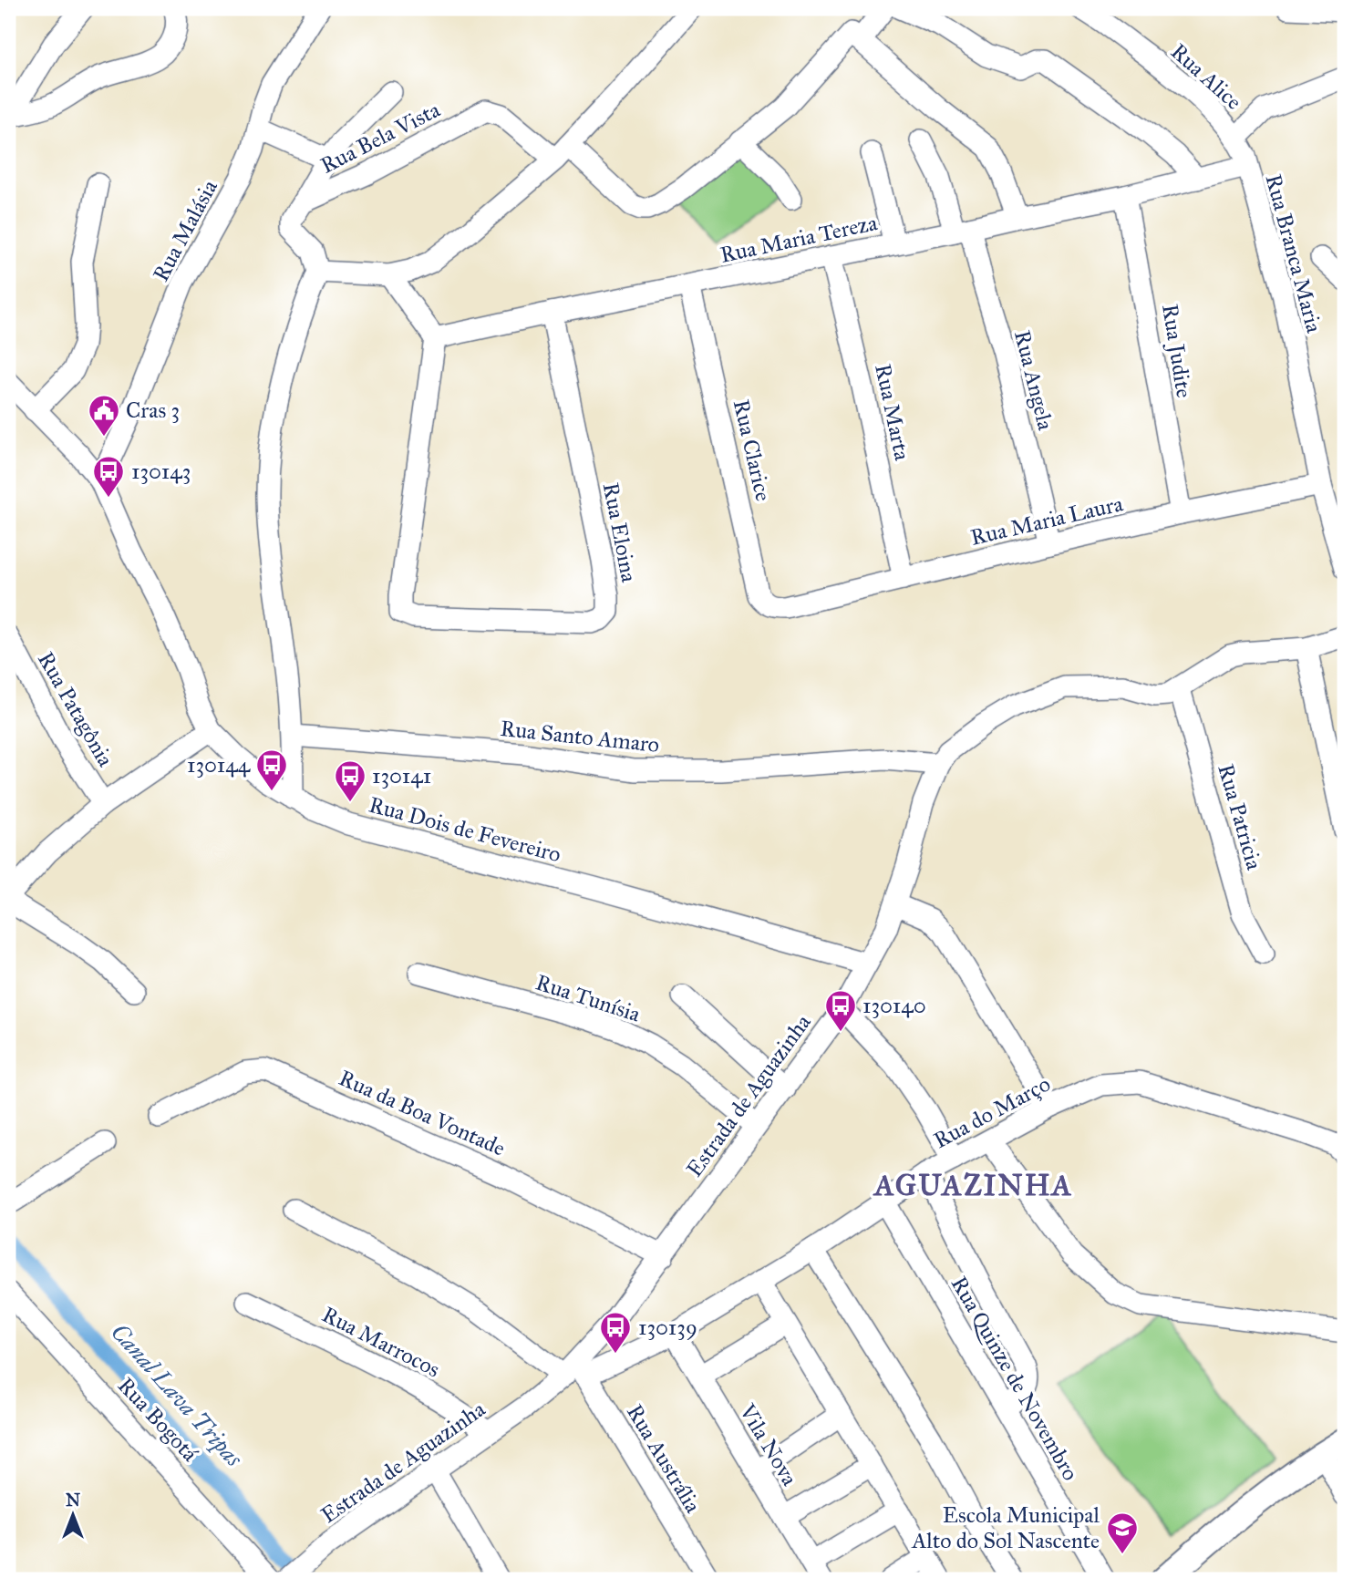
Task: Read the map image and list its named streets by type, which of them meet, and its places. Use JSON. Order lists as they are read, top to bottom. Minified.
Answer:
{"streets":{"street":["Rua Alice","Rua Bela Vista","Rua Malásia","Rua Maria Tereza","Rua Branca Maria","Rua Judite","Rua Angela","Rua Marta","Rua Clarice","Rua Maria Laura","Rua Eloina","Rua Patagônia","Rua Santo Amaro","Rua Patricia","Rua Dois de Fevereiro","Rua Tunísia","Estrada de Aguazinha","Rua do Março","Rua da Boa Vontade","Rua Marrocos","Rua Quinze de Novembro","Rua Bogotá","Vila Nova","Rua Austrália"]},"crossings":[["Rua Alice","Rua Branca Maria"],["Rua Malásia","Rua Dois de Fevereiro"],["Rua Maria Tereza","Rua Branca Maria"],["Rua Maria Tereza","Rua Judite"],["Rua Maria Tereza","Rua Angela"],["Rua Maria Tereza","Rua Marta"],["Rua Maria Tereza","Rua Clarice"],["Rua Maria Tereza","Rua Eloina"],["Rua Branca Maria","Rua Maria Laura"],["Rua Judite","Rua Maria Laura"],["Rua Angela","Rua Maria Laura"],["Rua Marta","Rua Maria Laura"],["Rua Clarice","Rua Maria Laura"],["Rua Santo Amaro","Estrada de Aguazinha"],["Rua Patricia","Estrada de Aguazinha"],["Rua Dois de Fevereiro","Estrada de Aguazinha"],["Rua Tunísia","Estrada de Aguazinha"],["Estrada de Aguazinha","Rua do Março"],["Estrada de Aguazinha","Rua da Boa Vontade"],["Estrada de Aguazinha","Rua Marrocos"],["Estrada de Aguazinha","Rua Austrália"],["Rua do Março","Rua Quinze de Novembro"],["Rua do Março","Vila Nova"],["Rua do Março","Rua Austrália"]],"districts":["AGUAZINHA"],"water":["Canal Lava Tripas"],"places":{"public building":["Cras 3"],"bus stop":["130143","130144","130141","130140","130139"],"school or university":["Escola Municipal Alto do Sol Nascente"]},"north":"top"}
